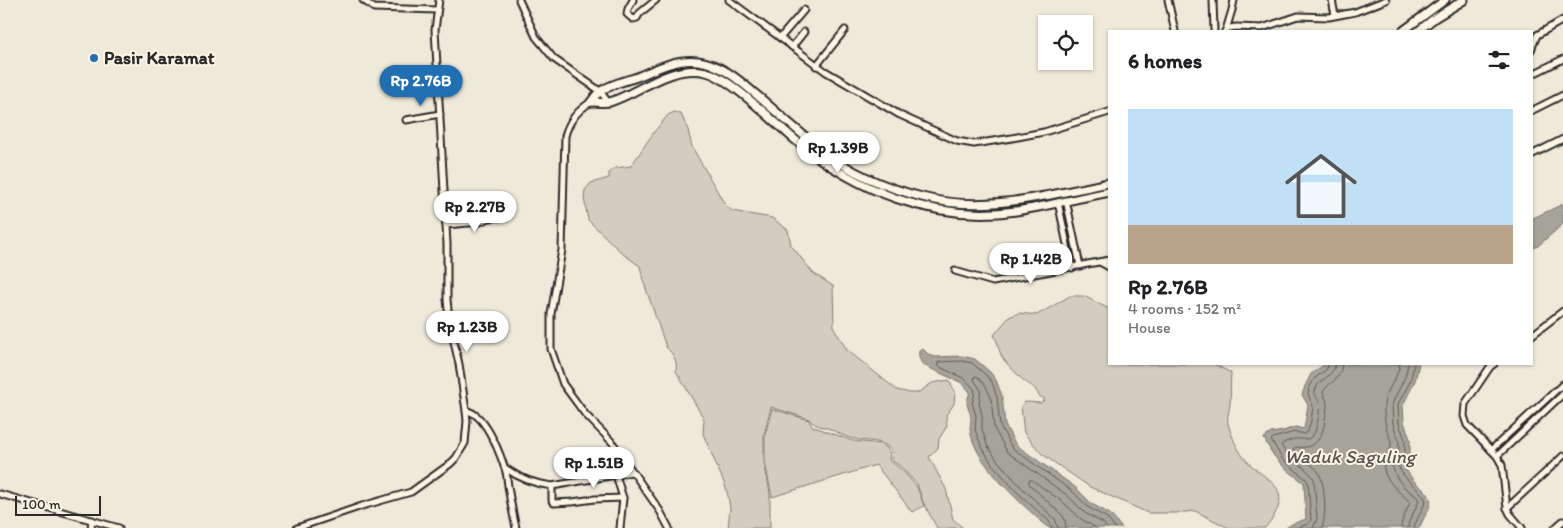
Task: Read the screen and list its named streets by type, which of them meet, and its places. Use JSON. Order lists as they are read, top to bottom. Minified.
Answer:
{"water":["Waduk Saguling"],"places":["Pasir Karamat"],"scale_bar":"100 m","page":{"heading":"6 homes","price":["Rp 2.76B","Rp 1.39B","Rp 2.27B","Rp 1.42B","Rp 1.23B","Rp 1.51B"],"list":[{"name":"Rp 2.76B","note":"4 rooms · 152 m² · House"}],"scale":"100 m"}}
